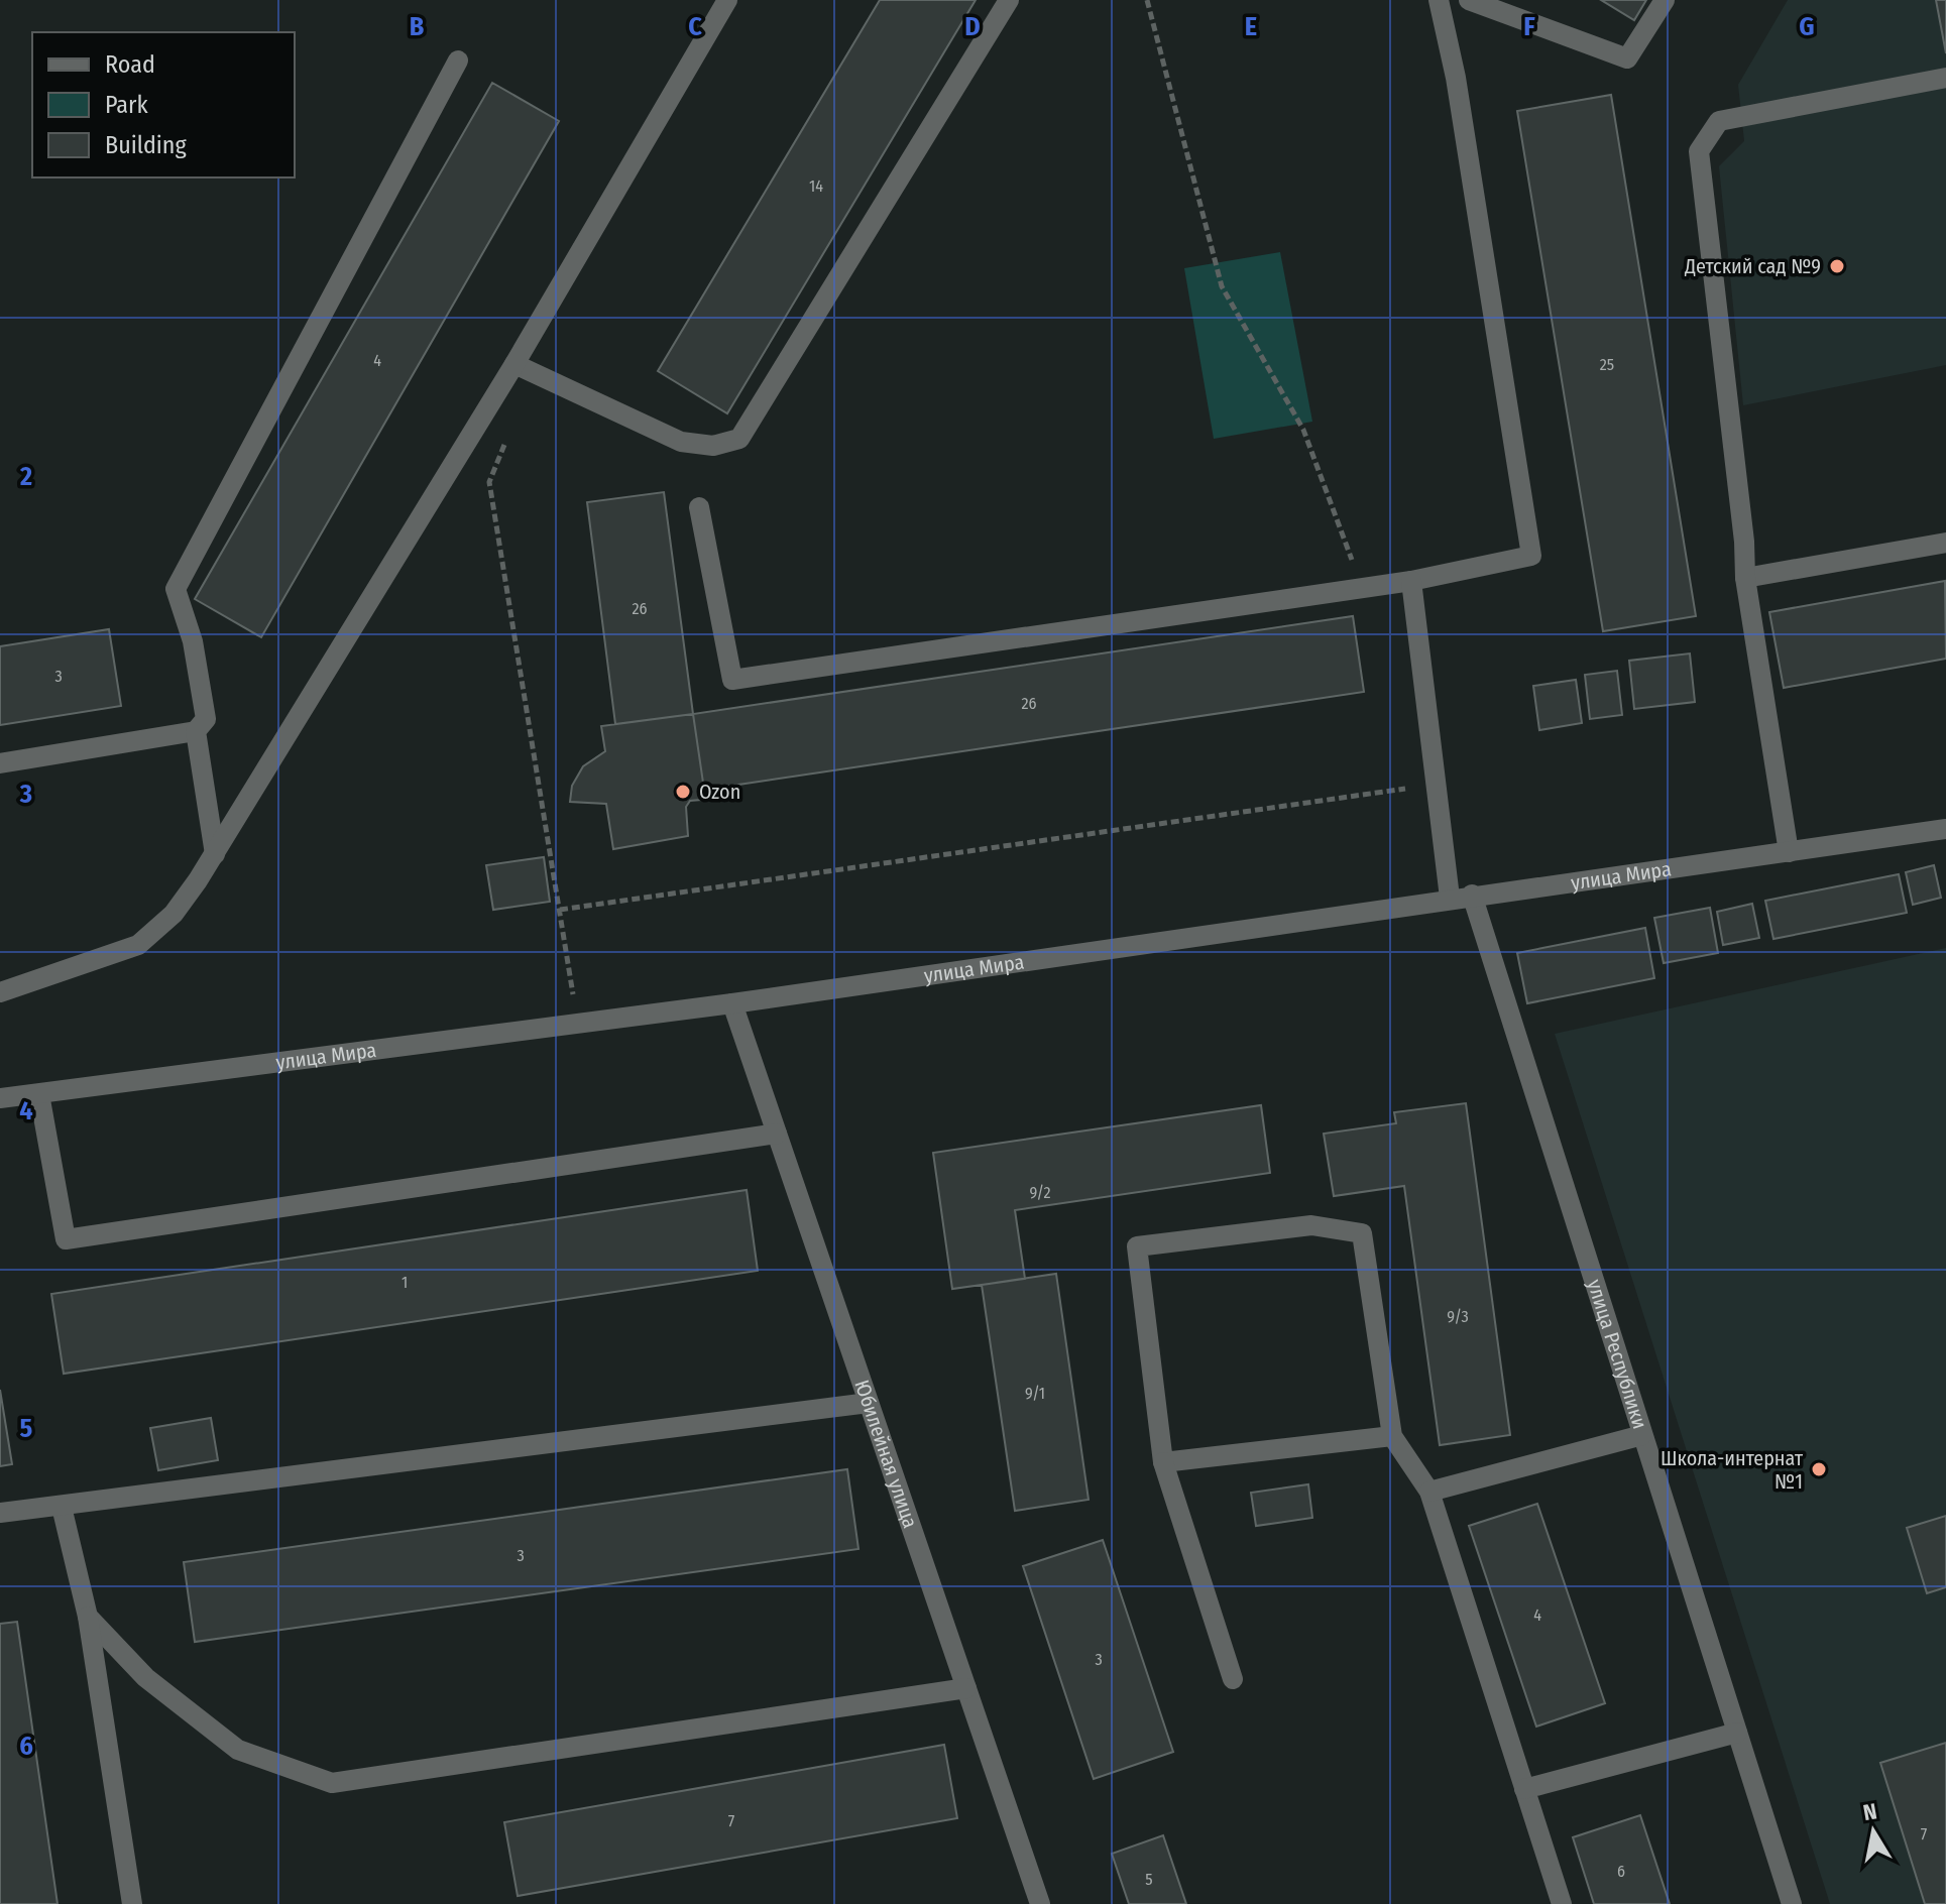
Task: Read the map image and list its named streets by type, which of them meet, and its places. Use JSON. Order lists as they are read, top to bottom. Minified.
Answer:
{"streets":{"street":["улица Мира","улица Республики","Юбилейная улица"]},"crossings":[["улица Мира","улица Республики"],["улица Мира","Юбилейная улица"]],"places":["Детский сад №9","Ozon","Школа-интернат №1"],"house_numbers":["14","4","25","26","3","26","9/2","1","9/3","9/1","3","4","3","7","7","6","5"],"legend":["Road","Park","Building"],"north":"top","grid":{"columns":["B","C","D","E","F","G"],"rows":["2","3","4","5","6"]}}
